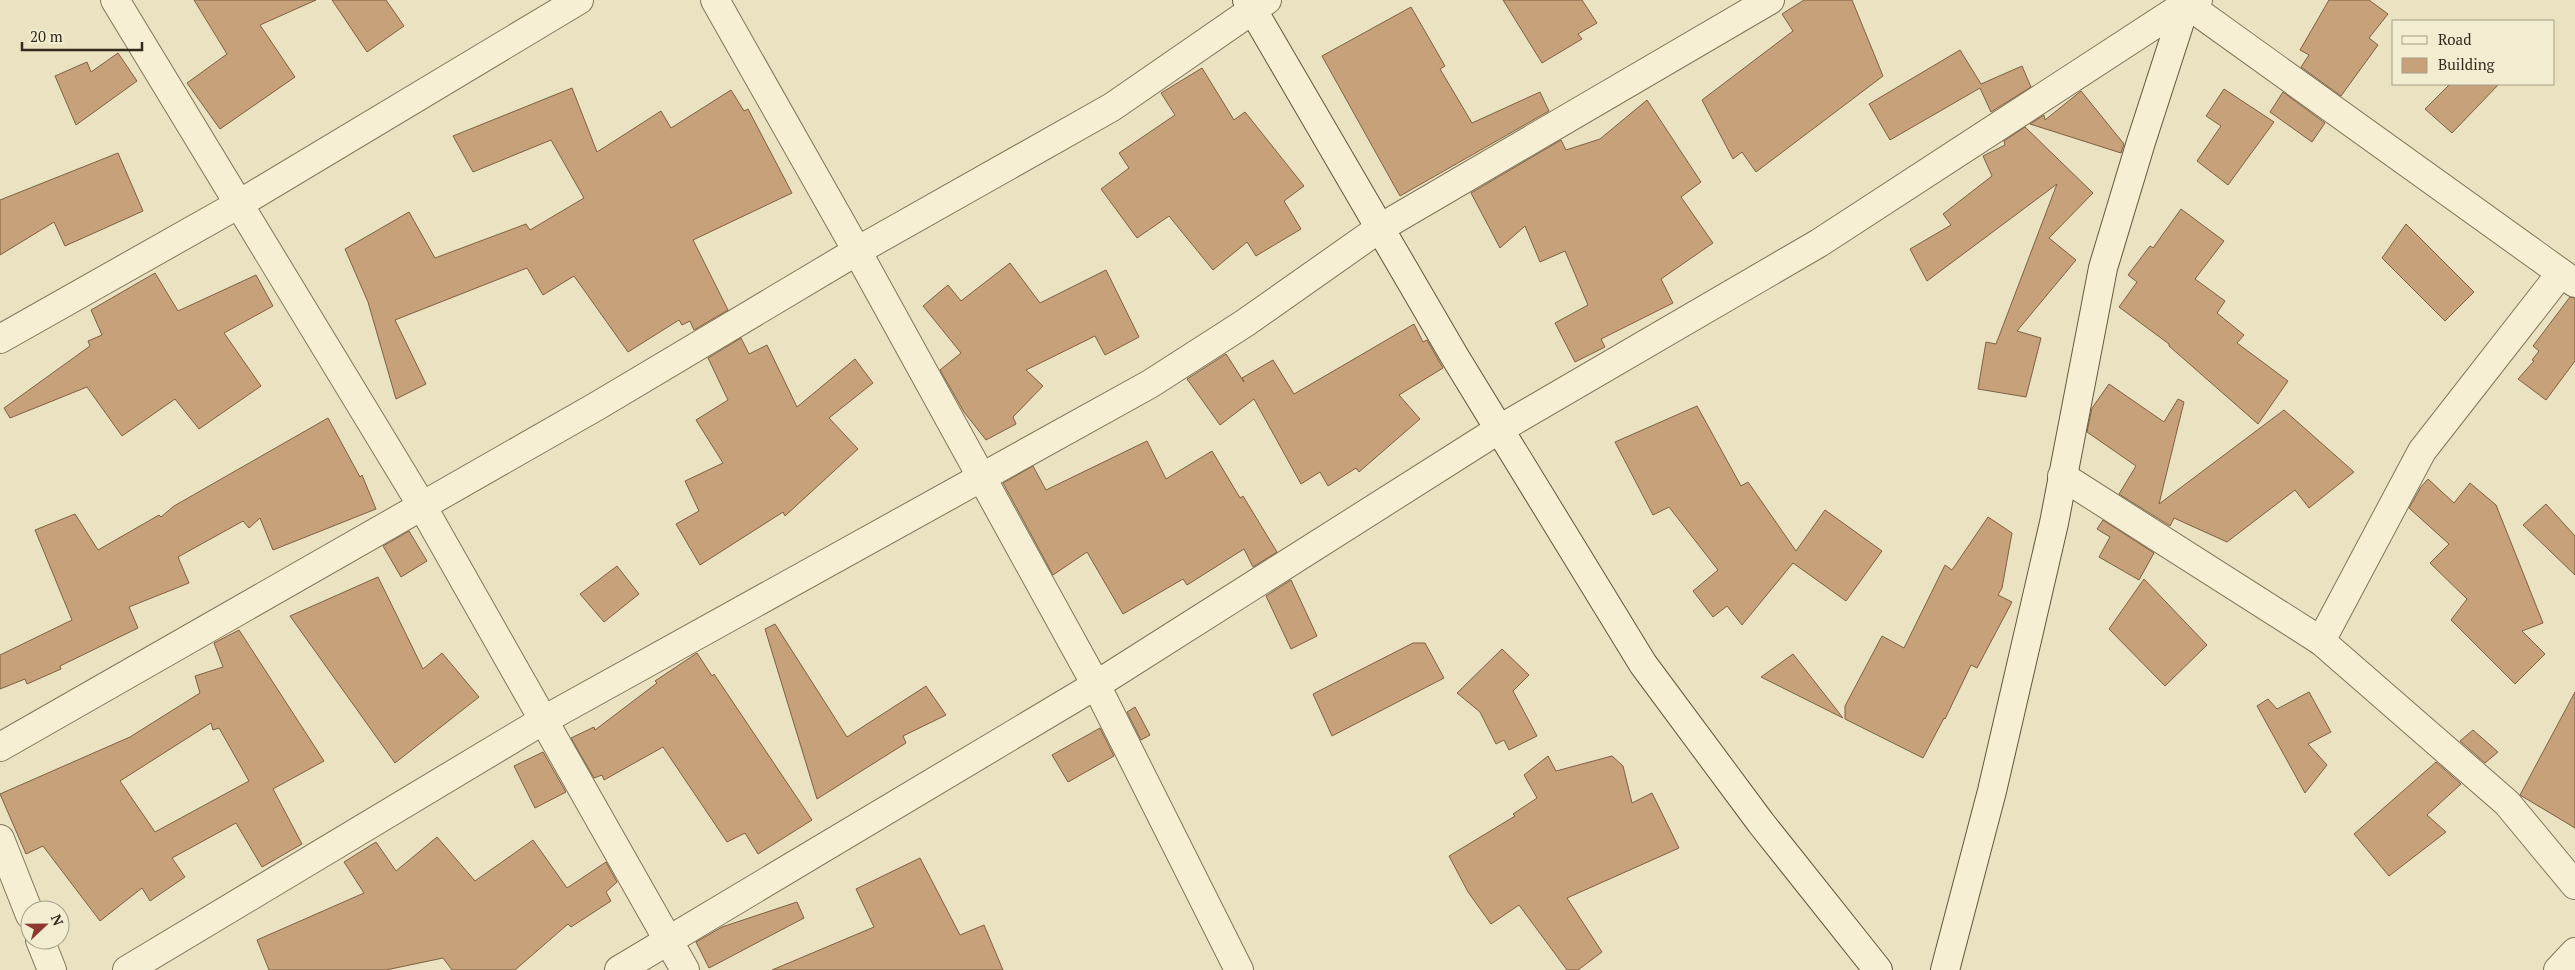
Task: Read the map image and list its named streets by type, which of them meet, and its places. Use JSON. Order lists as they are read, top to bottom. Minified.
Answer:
{"legend":["Road","Building"],"scale_bar":"20 m","north":"right"}
